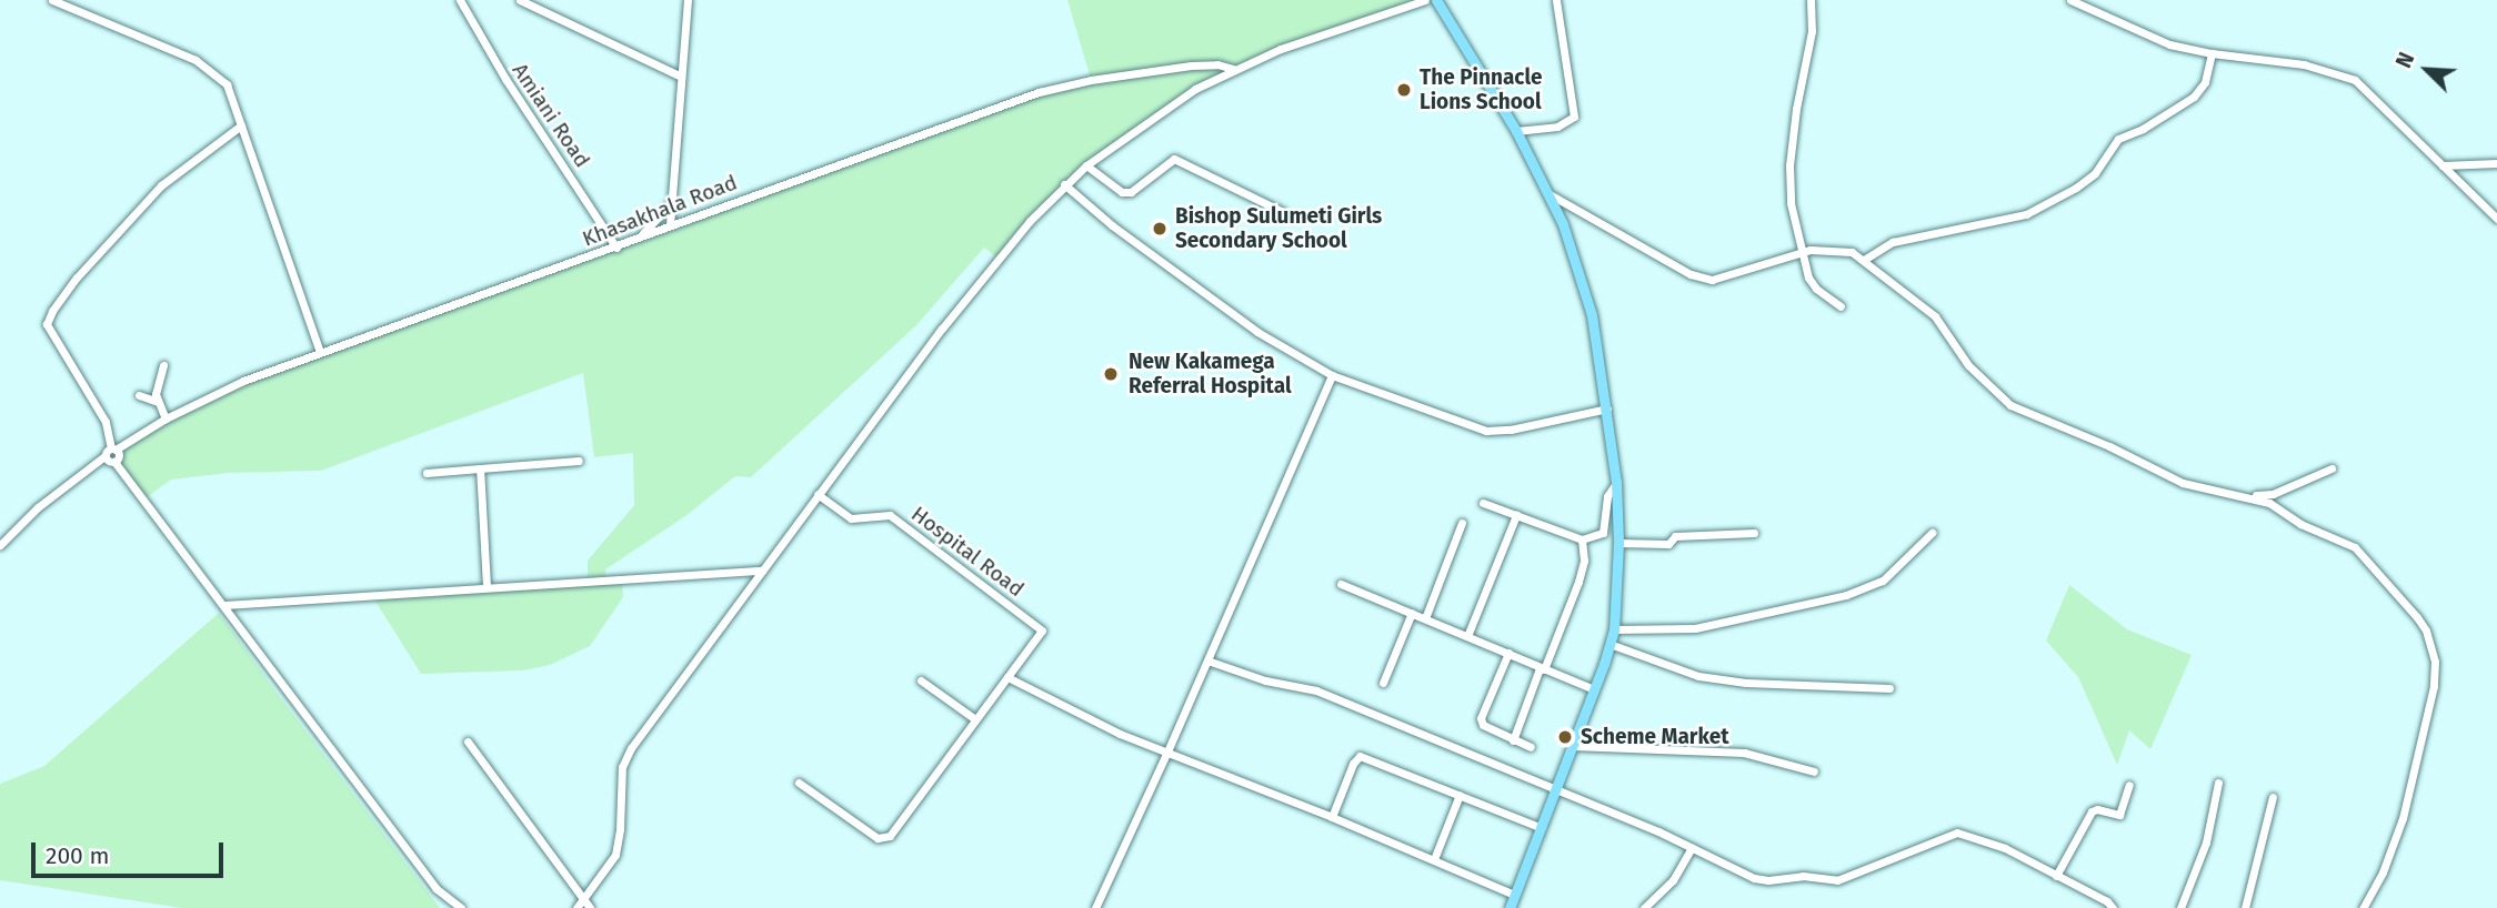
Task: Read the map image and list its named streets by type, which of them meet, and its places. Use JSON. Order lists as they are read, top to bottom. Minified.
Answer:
{"streets":{"street":["Amiani Road","Khasakhala Road","Hospital Road"]},"crossings":[["Amiani Road","Khasakhala Road"]],"places":["The Pinnacle Lions School","Bishop Sulumeti Girls Secondary School","New Kakamega Referral Hospital","Scheme Market"],"scale_bar":"200 m","north":"top left"}
